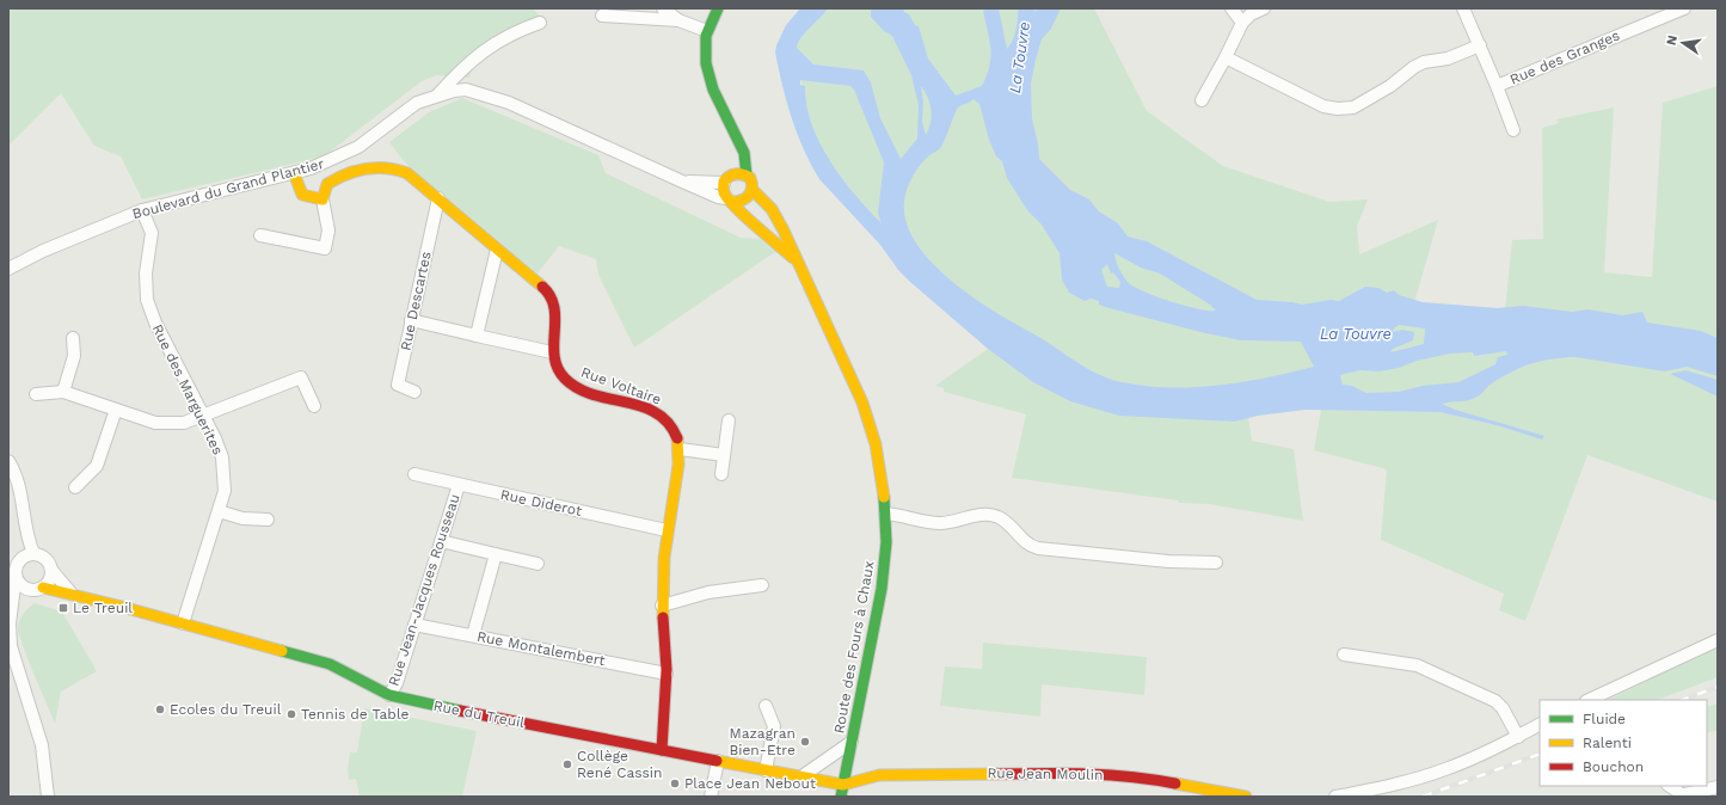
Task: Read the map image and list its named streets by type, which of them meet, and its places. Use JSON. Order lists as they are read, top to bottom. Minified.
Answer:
{"streets":{"street":["Rue des Granges","Boulevard du Grand Plantier","Rue Descartes","Rue Voltaire","Rue des Marguerites","Rue Diderot","Rue Jean-Jacques Rousseau","Route des Fours à Chaux","Rue Montalembert","Rue du Treuil","Rue Jean Moulin"]},"crossings":[["Boulevard du Grand Plantier","Rue des Marguerites"],["Boulevard du Grand Plantier","Route des Fours à Chaux"],["Rue Descartes","Rue Voltaire"],["Rue Voltaire","Rue Diderot"],["Rue Voltaire","Rue Montalembert"],["Rue Voltaire","Rue du Treuil"],["Rue des Marguerites","Rue du Treuil"],["Rue Diderot","Rue Jean-Jacques Rousseau"],["Rue Jean-Jacques Rousseau","Rue Montalembert"],["Rue Jean-Jacques Rousseau","Rue du Treuil"],["Route des Fours à Chaux","Rue du Treuil"],["Route des Fours à Chaux","Rue Jean Moulin"],["Rue du Treuil","Rue Jean Moulin"]],"water":["La Touvre"],"places":{"transit":["Le Treuil"],"other":["Ecoles du Treuil","Tennis de Table","Mazagran Bien-Etre","Collège René Cassin","Place Jean Nebout"]},"legend":["Fluide","Ralenti","Bouchon"],"north":"left"}
